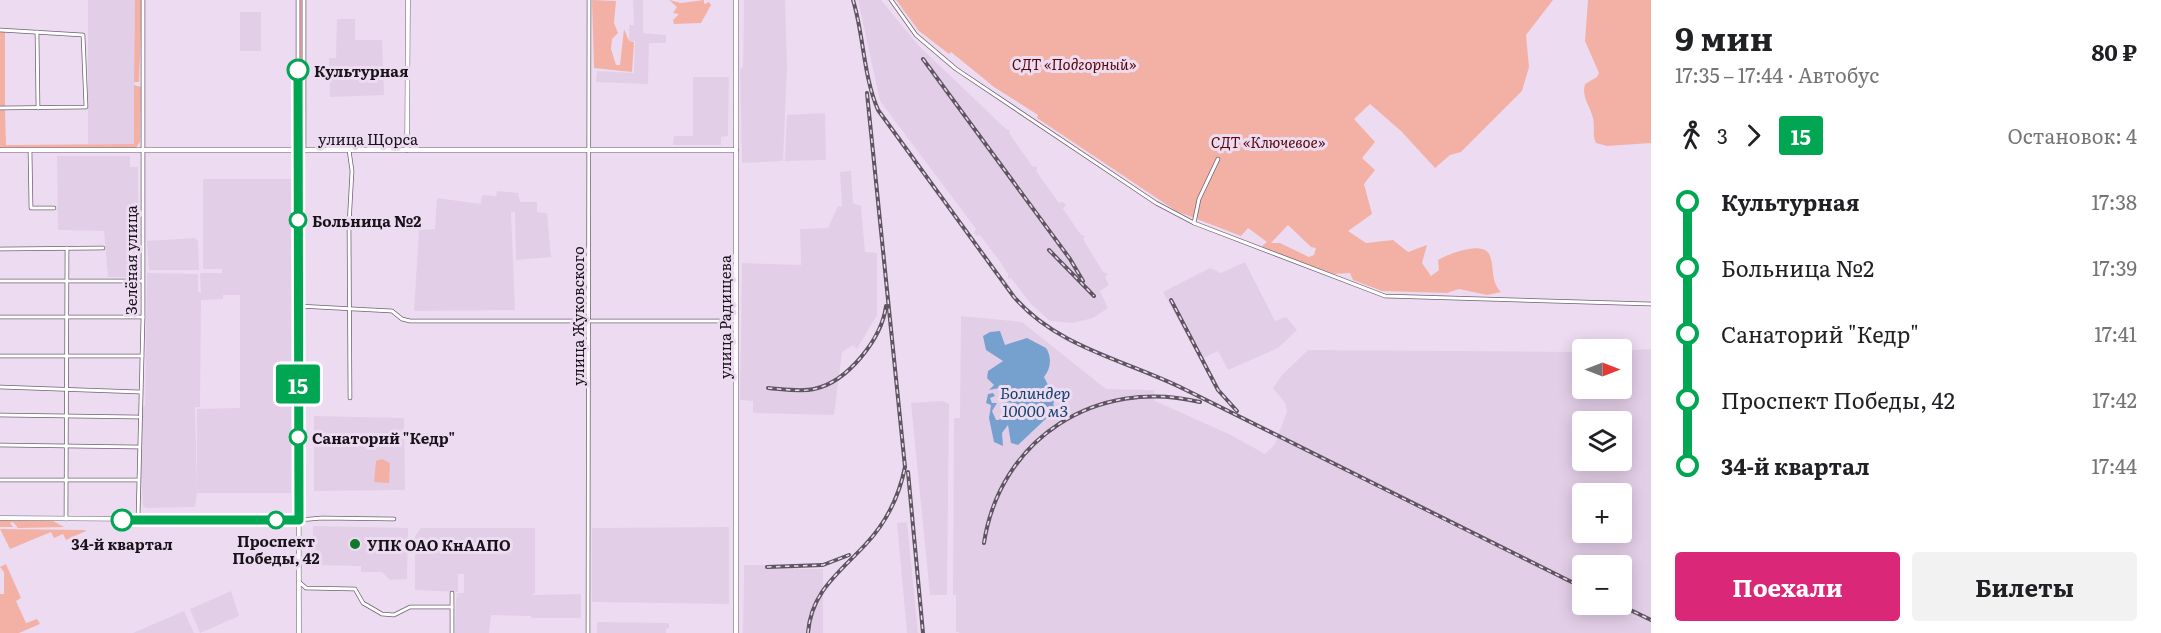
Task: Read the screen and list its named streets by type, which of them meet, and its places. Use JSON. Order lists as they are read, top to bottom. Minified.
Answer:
{"streets":{"street":["улица Щорса","Зелёная улица","улица Жуковского","улица Радищева"]},"crossings":[["улица Щорса","Зелёная улица"],["улица Щорса","улица Жуковского"],["улица Щорса","улица Радищева"]],"water":["Болиндер 10000 м3"],"parks":["СДТ «Подгорный»","СДТ «Ключевое»"],"places":["Культурная","Больница №2","Санаторий \"Кедр\"","34-й квартал","Проспект Победы, 42","УПК ОАО КнААПО"],"lines":["bus line 15"],"north":"right","page":{"on_map":"15","heading":["9 мин","17:35 – 17:44 · Автобус","80 ₽"],"legs":["3","15","Остановок: 4"],"list":[{"name":"Культурная","value":"17:38"},{"name":"Больница №2","value":"17:39"},{"name":"Санаторий \"Кедр\"","value":"17:41"},{"name":"Проспект Победы, 42","value":"17:42"},{"name":"34-й квартал","value":"17:44"}],"map_buttons":["+","−"],"buttons":["Поехали","Билеты"]}}
